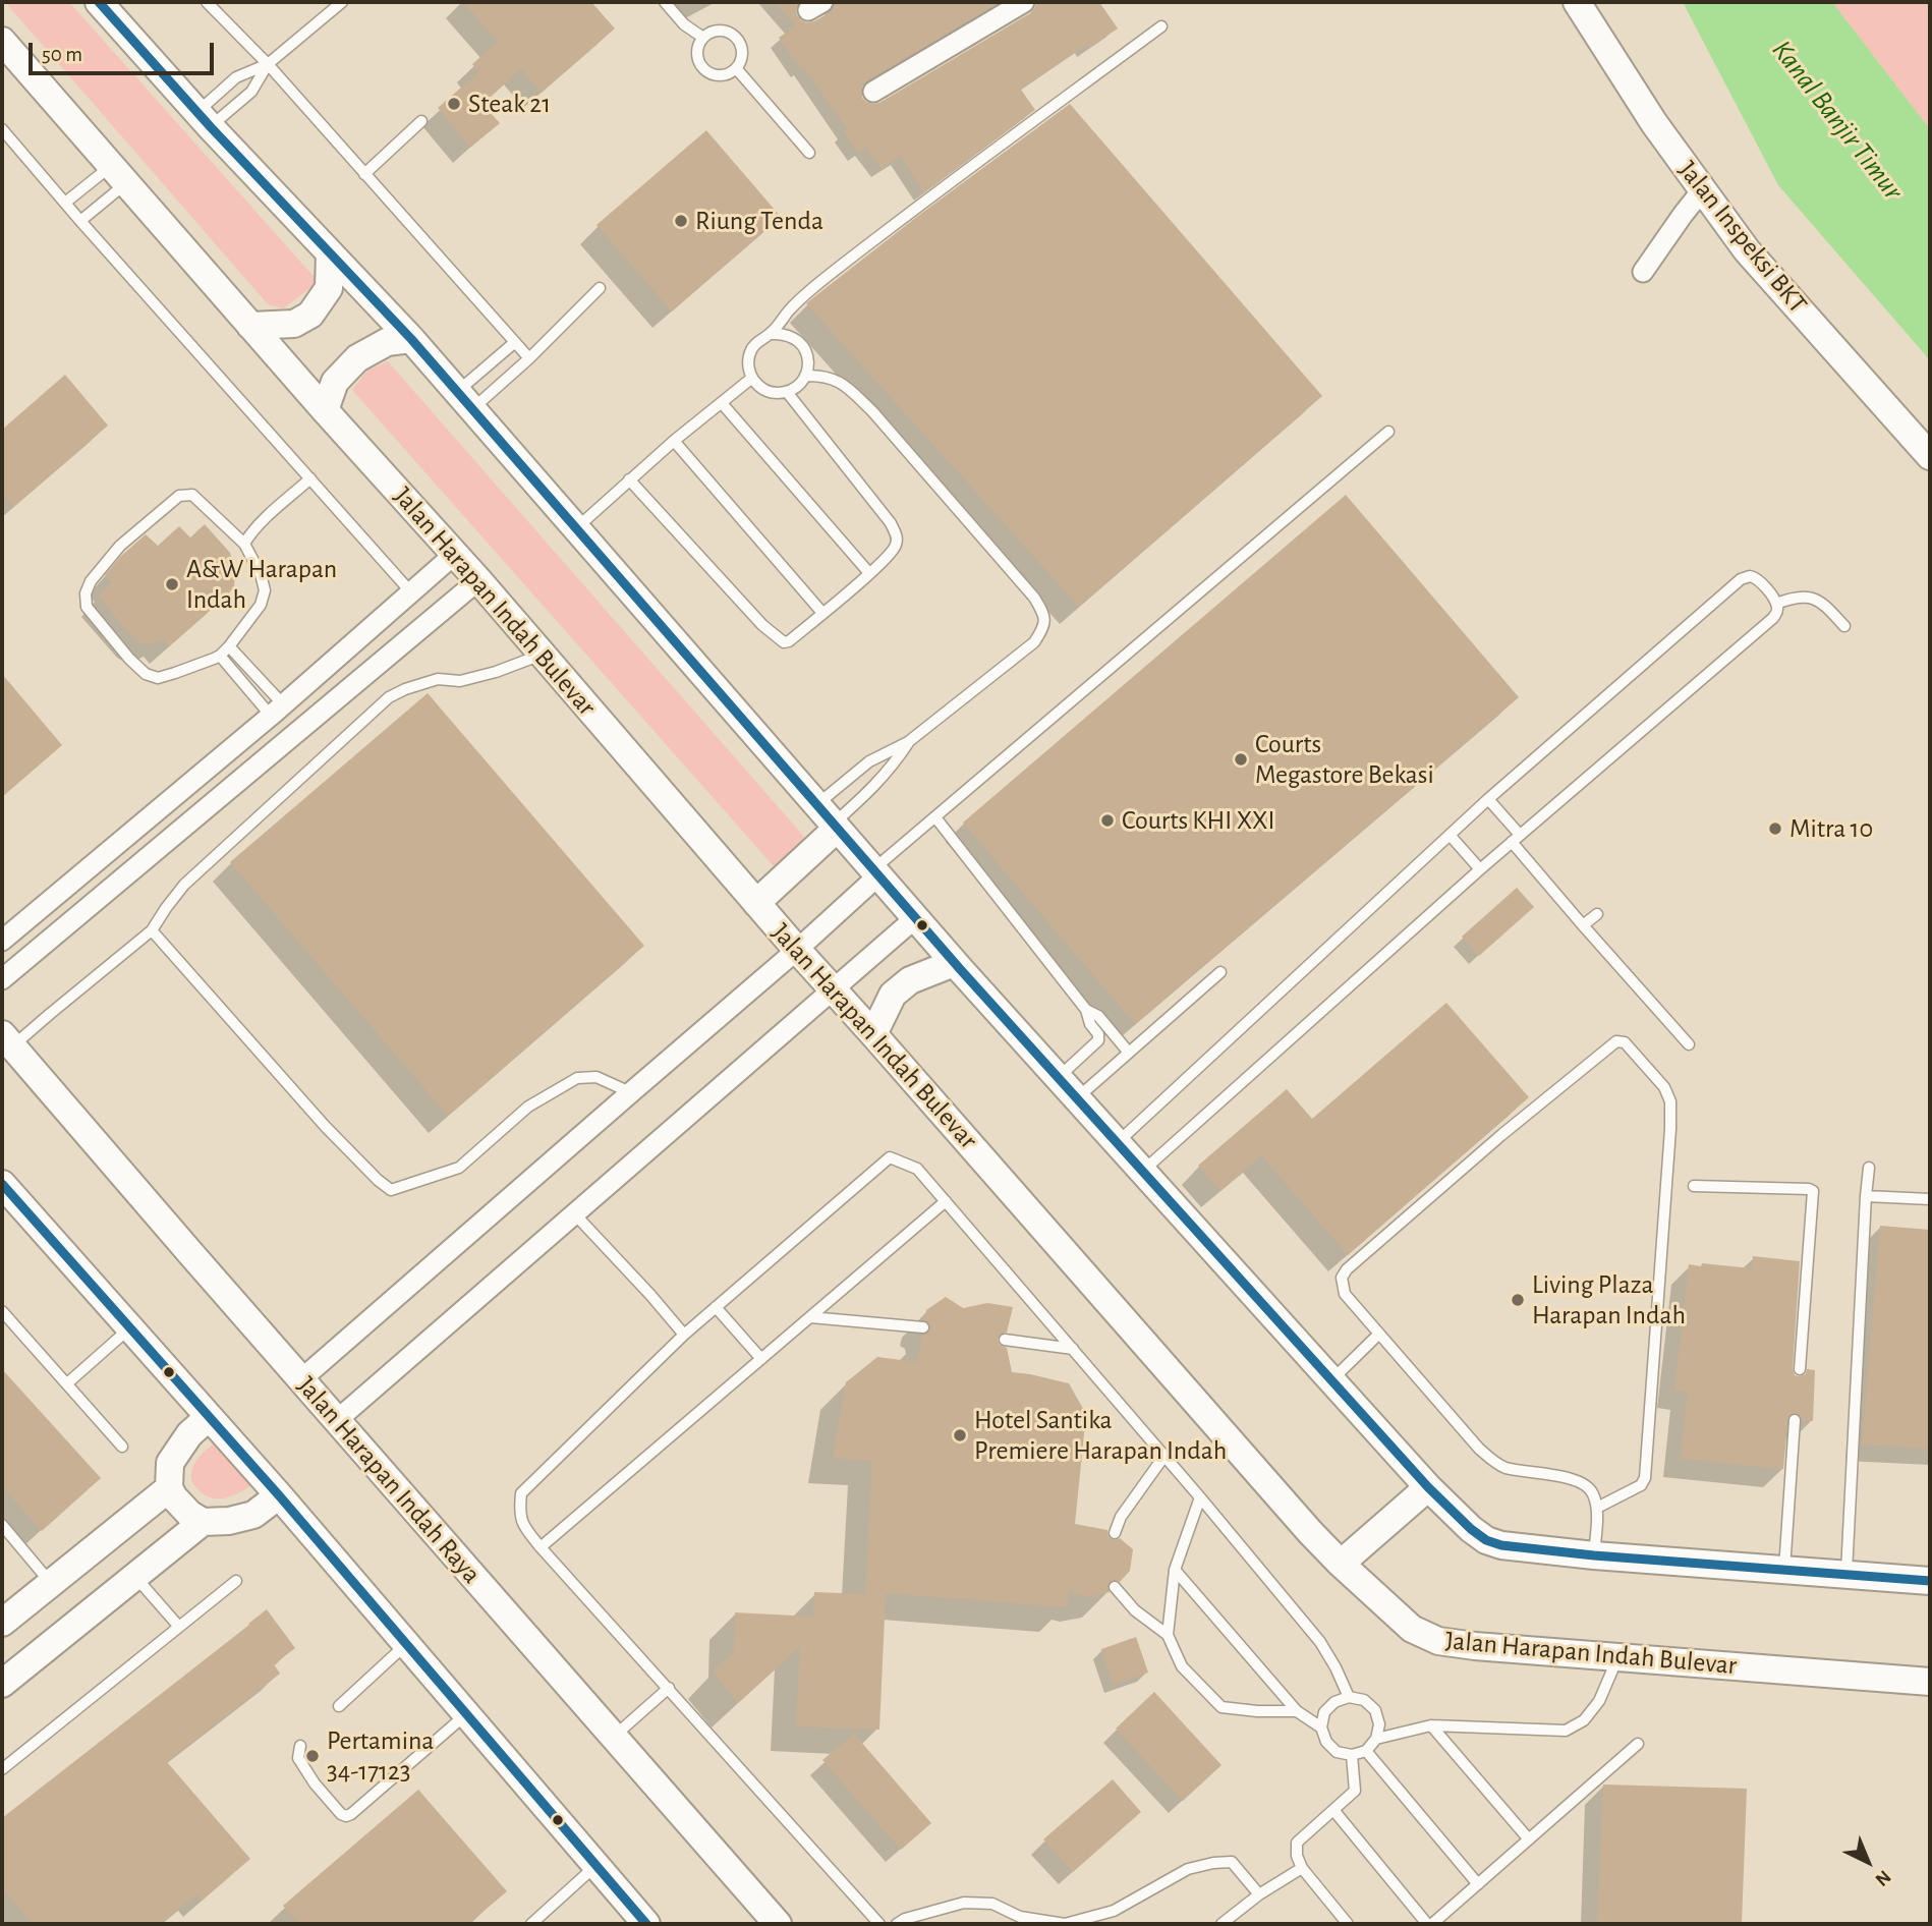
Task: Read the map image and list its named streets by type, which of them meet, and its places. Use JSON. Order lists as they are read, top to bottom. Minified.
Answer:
{"streets":{"street":["Jalan Inspeksi BKT","Jalan Harapan Indah Bulevar","Jalan Harapan Indah Raya"]},"water":["Kanal Banjir Timur"],"places":["Steak 21","Riung Tenda","A&W Harapan Indah","Courts Megastore Bekasi","Courts KHI XXI","Mitra 10","Living Plaza Harapan Indah","Hotel Santika Premiere Harapan Indah","Pertamina 34-17123"],"scale_bar":"50 m","north":"bottom right"}
